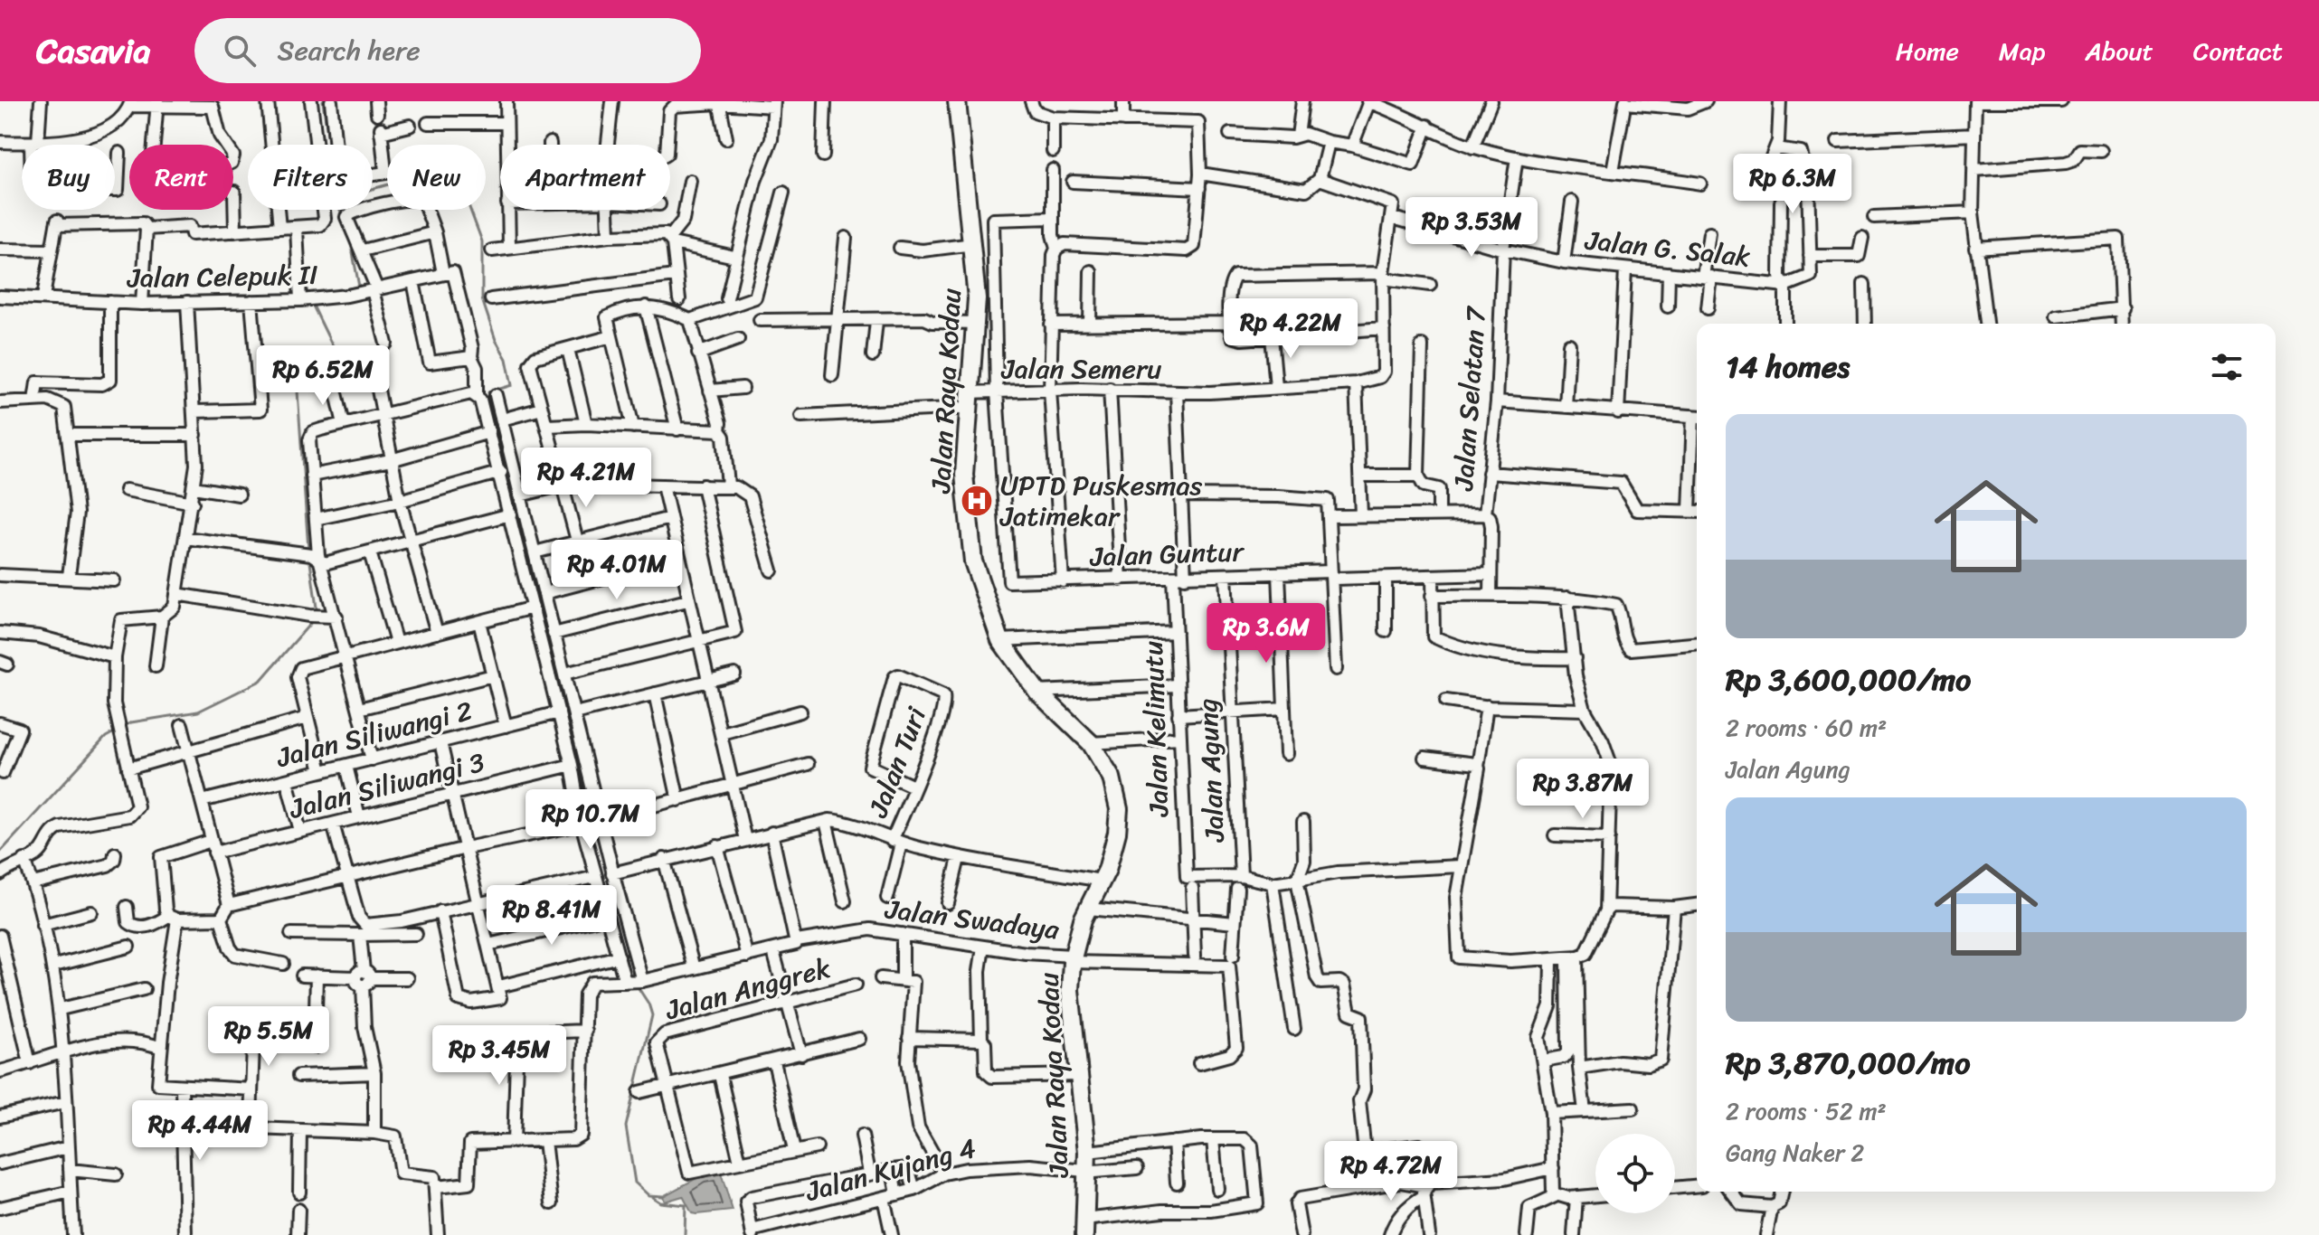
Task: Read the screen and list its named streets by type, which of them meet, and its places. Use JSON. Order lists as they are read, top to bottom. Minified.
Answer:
{"streets":{"street":["Jalan G. Salak","Jalan Celepuk II","Jalan Semeru","Jalan Raya Kodau","Jalan Selatan 7","Jalan Guntur","Jalan Kelimutu","Jalan Siliwangi 2","Jalan Turi","Jalan Agung","Jalan Siliwangi 3","Jalan Swadaya","Jalan Anggrek","Jalan Kujang 4"]},"crossings":[["Jalan G. Salak","Jalan Selatan 7"],["Jalan Semeru","Jalan Raya Kodau"],["Jalan Semeru","Jalan Guntur"],["Jalan Semeru","Jalan Kelimutu"],["Jalan Raya Kodau","Jalan Swadaya"],["Jalan Raya Kodau","Jalan Kujang 4"],["Jalan Selatan 7","Jalan Guntur"],["Jalan Guntur","Jalan Kelimutu"],["Jalan Guntur","Jalan Agung"],["Jalan Kelimutu","Jalan Agung"]],"places":{"hospital":["UPTD Puskesmas Jatimekar"]},"page":{"header":"Casavia","search":"Search here","nav":["Home","Map","About","Contact"],"chip":["Buy","Rent","Filters","New","Apartment"],"price":["Rp 6.3M","Rp 3.53M","Rp 4.22M","Rp 6.52M","Rp 4.21M","Rp 4.01M","Rp 3.6M","Rp 3.87M","Rp 10.7M","Rp 8.41M","Rp 5.5M","Rp 3.45M","Rp 4.44M","Rp 4.72M"],"heading":"14 homes","list":[{"name":"Rp 3,600,000/mo","note":"2 rooms · 60 m² · Jalan Agung"},{"name":"Rp 3,870,000/mo","note":"2 rooms · 52 m² · Gang Naker 2"}]}}
